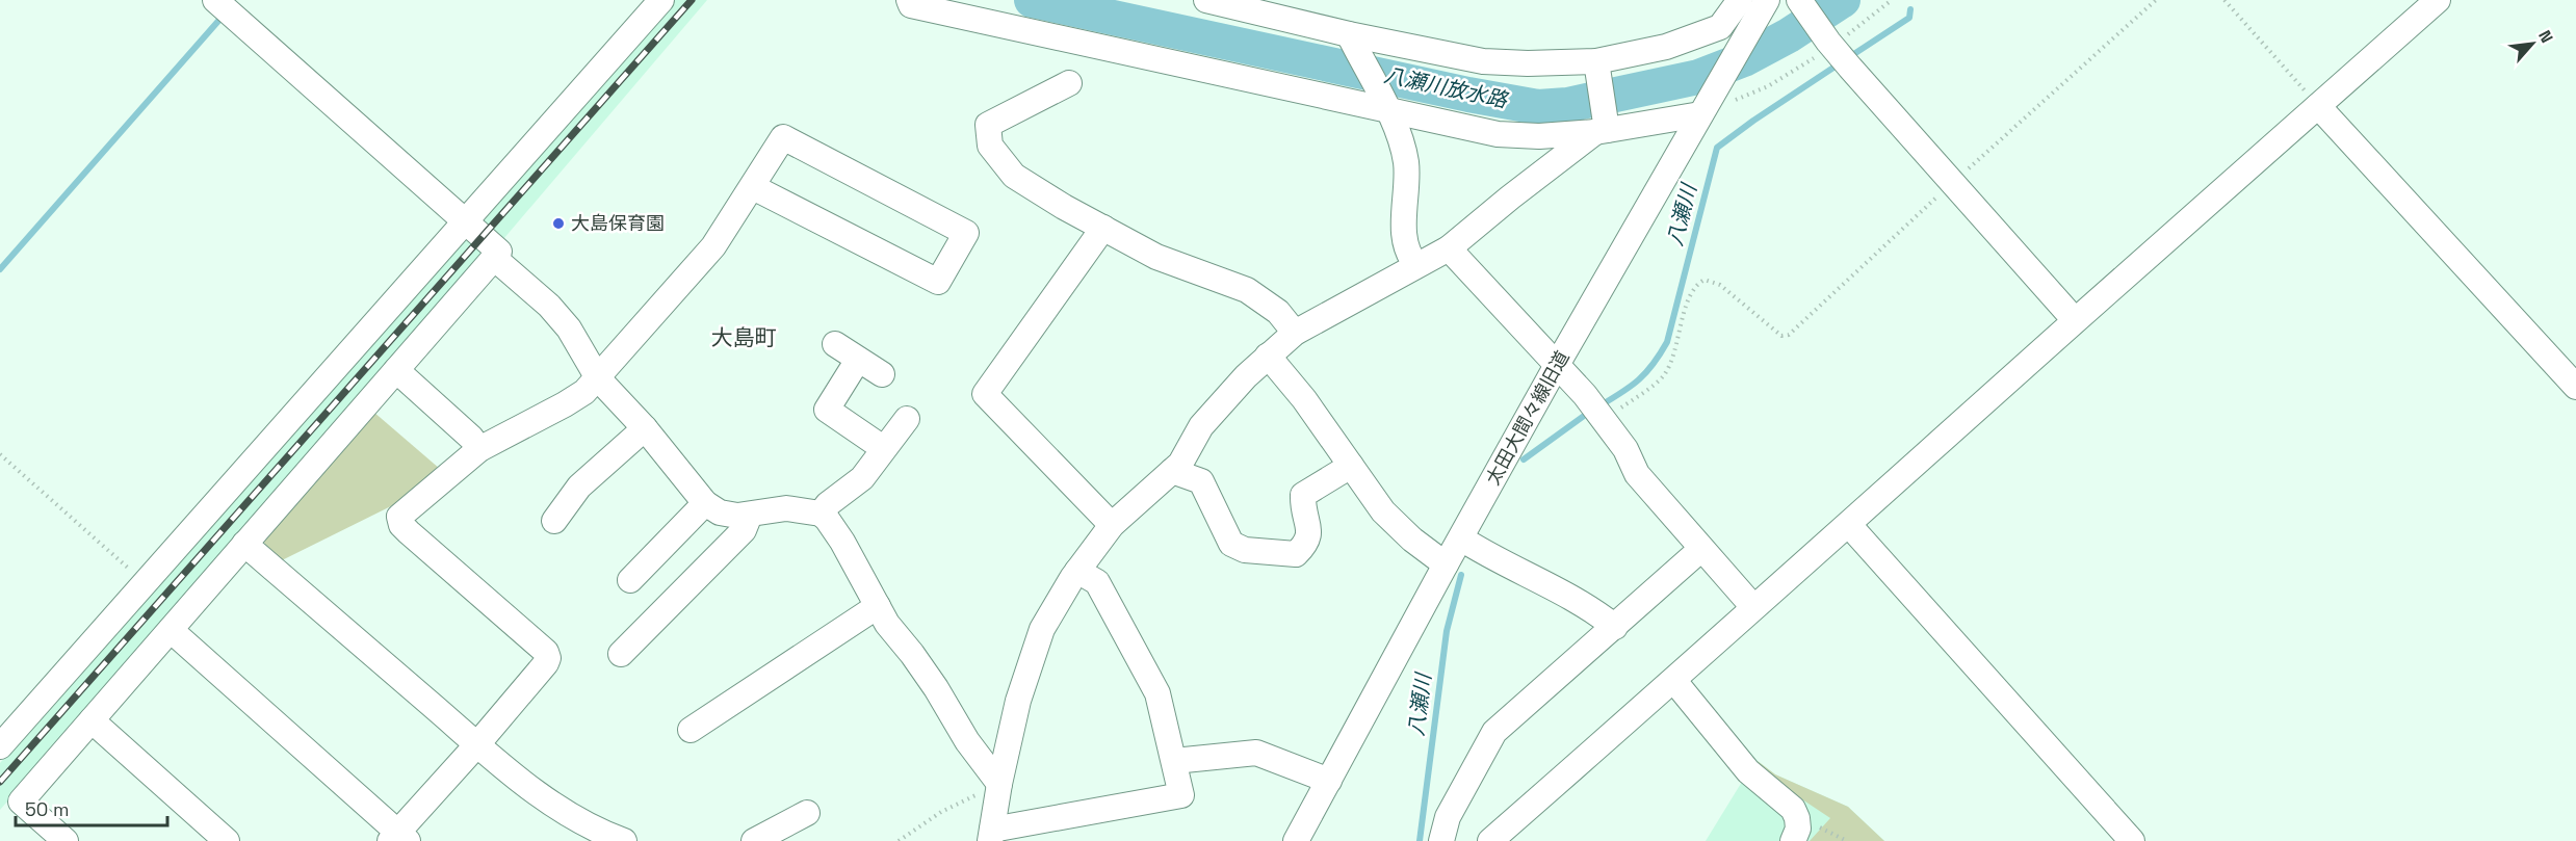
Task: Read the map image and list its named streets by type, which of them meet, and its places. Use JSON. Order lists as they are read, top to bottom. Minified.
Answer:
{"streets":{"street":["太田大間々線旧道"]},"districts":["大島町"],"water":["八瀬川放水路","八瀬川"],"places":["大島保育園"],"scale_bar":"50 m","north":"top right"}
